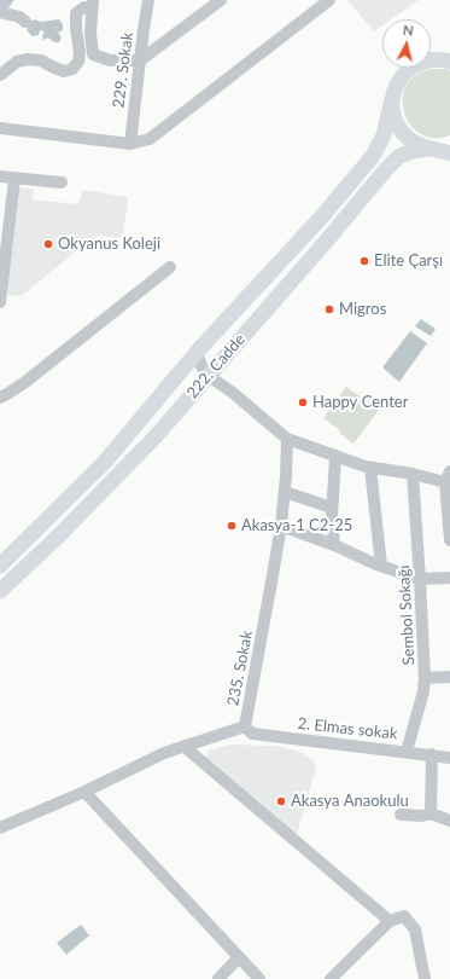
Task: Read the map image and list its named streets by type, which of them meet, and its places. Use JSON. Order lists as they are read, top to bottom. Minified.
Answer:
{"streets":{"main road":["222. Cadde"],"street":["229. Sokak","Sembol Sokağı","235. Sokak","2. Elmas sokak"]},"crossings":[["Sembol Sokağı","2. Elmas sokak"],["235. Sokak","2. Elmas sokak"]],"places":["Okyanus Koleji","Elite Çarşı","Migros","Happy Center","Akasya-1 C2-25","Akasya Anaokulu"],"north":"top"}
